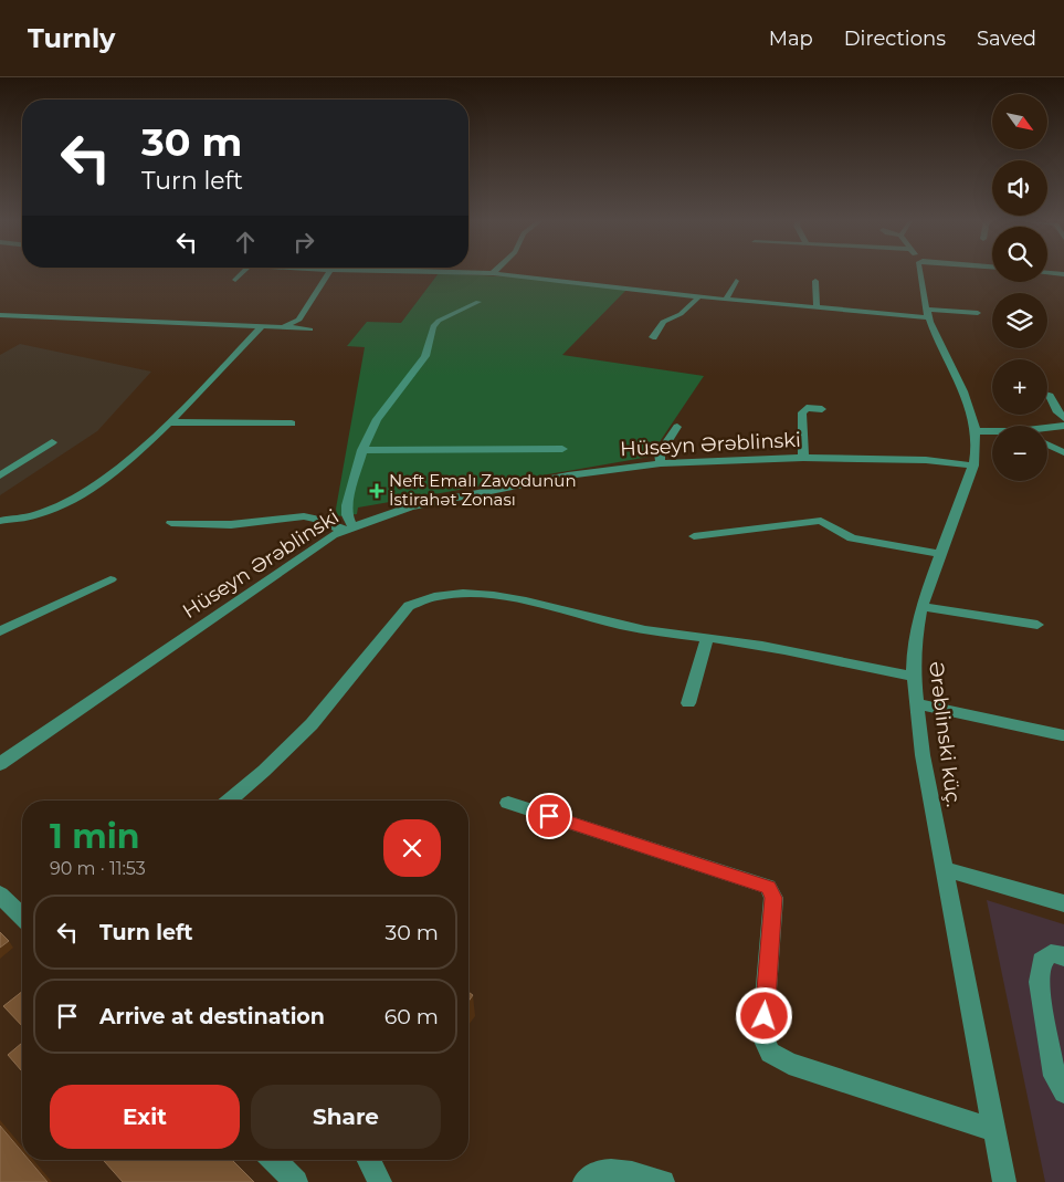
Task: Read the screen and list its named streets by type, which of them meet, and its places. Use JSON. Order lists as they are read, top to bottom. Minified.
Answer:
{"streets":{"street":["Hüseyn Ərəblinski","Ərəblinski küç."]},"crossings":[["Hüseyn Ərəblinski","Ərəblinski küç."]],"places":{"health":["Neft Emalı Zavodunun İstirahət Zonası"]},"north":"bottom right","page":{"header":"Turnly","nav":["Map","Directions","Saved"],"map_buttons":["+","−"],"turn":["30 m","Turn left"],"heading":["1 min","90 m · 11:53"],"list":[{"name":"Turn left","value":"30 m"},{"name":"Arrive at destination","value":"60 m"}],"buttons":["Exit","Share"]}}
